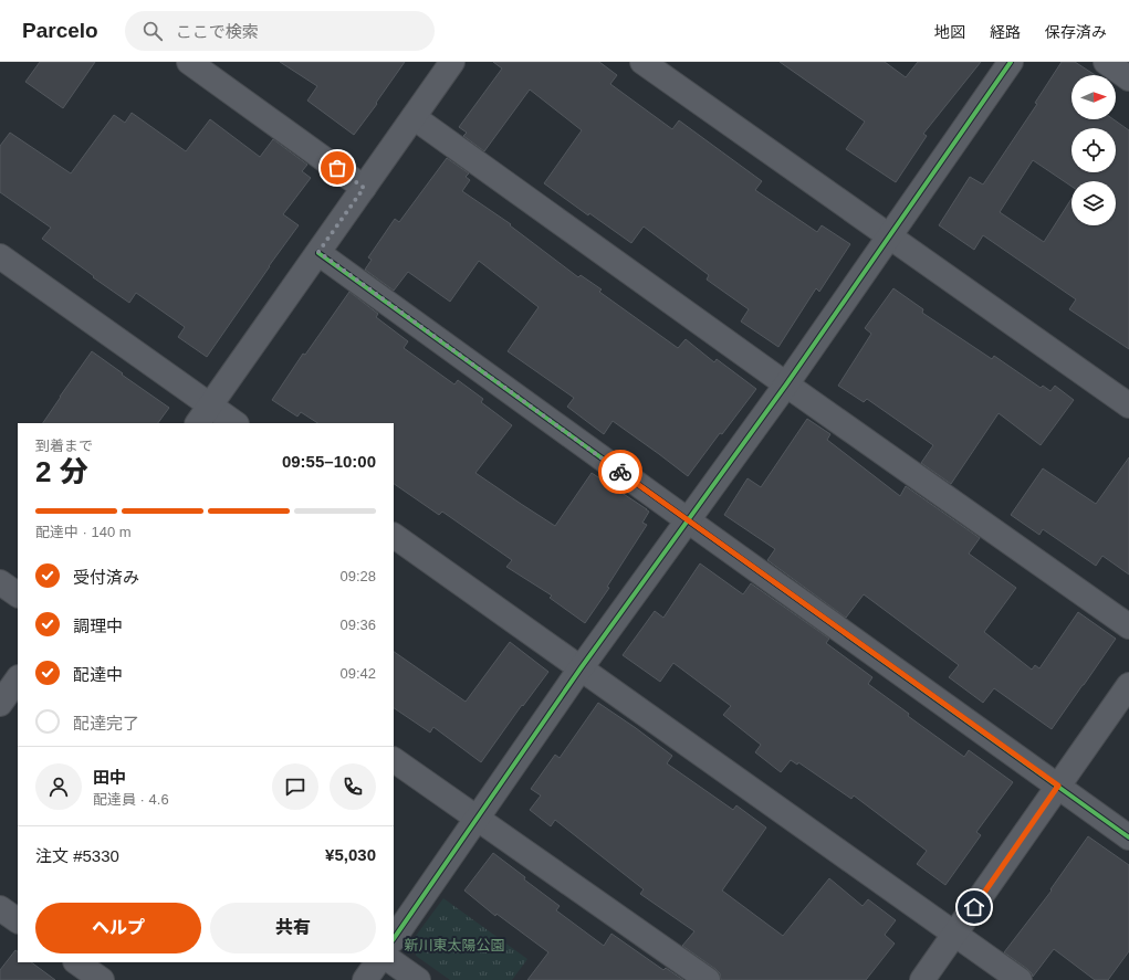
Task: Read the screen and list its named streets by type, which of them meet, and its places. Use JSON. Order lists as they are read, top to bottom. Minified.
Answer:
{"parks":["新川東太陽公園"],"north":"right","page":{"header":"Parcelo","search":"ここで検索","nav":["地図","経路","保存済み"],"heading":["2 分","到着まで","09:55–10:00"],"panel":["田中","配達員 · 4.6","注文 #5330","¥5,030"],"bar":"配達中 · 140 m","list":[["受付済み","09:28"],["調理中","09:36"],["配達中","09:42"],"配達完了"],"buttons":["ヘルプ","共有"]}}
